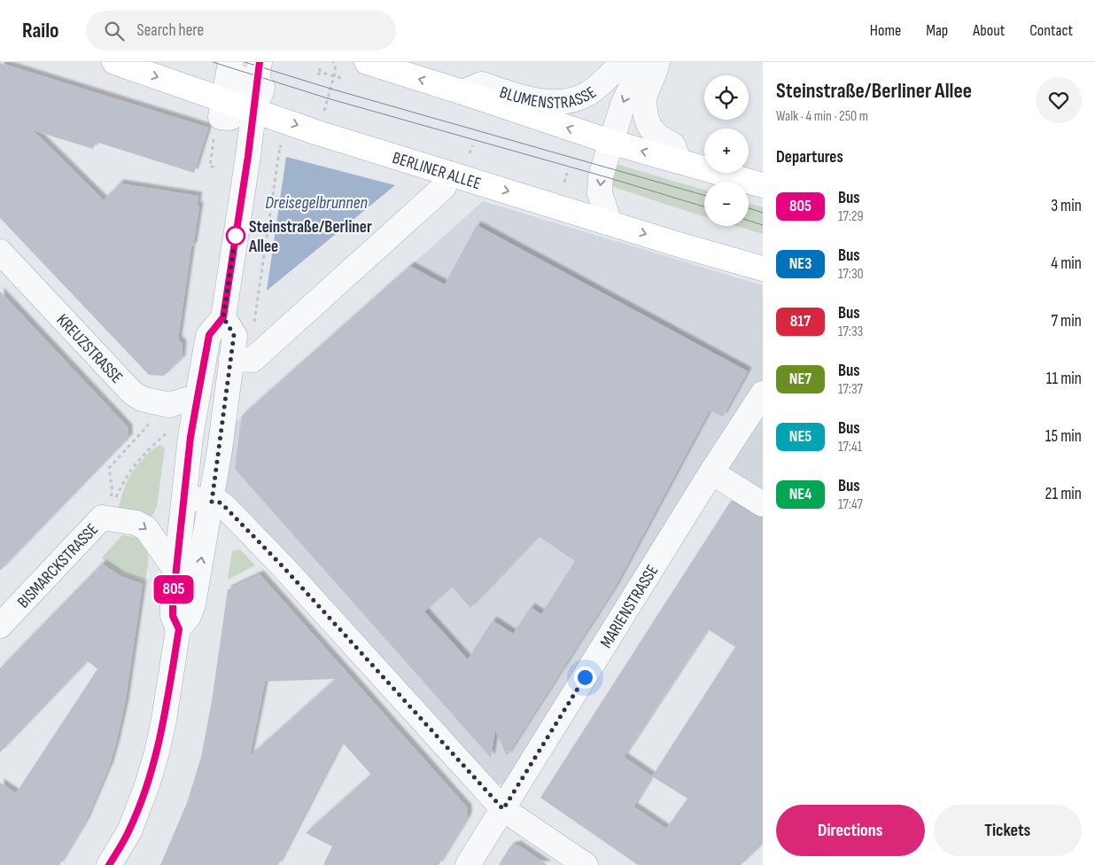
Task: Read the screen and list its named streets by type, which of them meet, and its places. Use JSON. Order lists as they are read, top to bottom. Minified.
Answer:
{"streets":{"main road":["BERLINER ALLEE"],"street":["BLUMENSTRASSE","KREUZSTRASSE","BISMARCKSTRASSE","MARIENSTRASSE"]},"water":["Dreisegelbrunnen"],"places":["Steinstraße/Berliner Allee"],"lines":["bus line 805"],"page":{"header":"Railo","search":"Search here","nav":["Home","Map","About","Contact"],"on_map":"805","heading":[["Steinstraße/Berliner Allee","Walk · 4 min · 250 m"],"Departures"],"map_buttons":["+","−"],"list":[{"mark":"805","name":"Bus","note":"17:29","value":"3 min"},{"mark":"NE3","name":"Bus","note":"17:30","value":"4 min"},{"mark":"817","name":"Bus","note":"17:33","value":"7 min"},{"mark":"NE7","name":"Bus","note":"17:37","value":"11 min"},{"mark":"NE5","name":"Bus","note":"17:41","value":"15 min"},{"mark":"NE4","name":"Bus","note":"17:47","value":"21 min"}],"buttons":["Directions","Tickets"]}}
